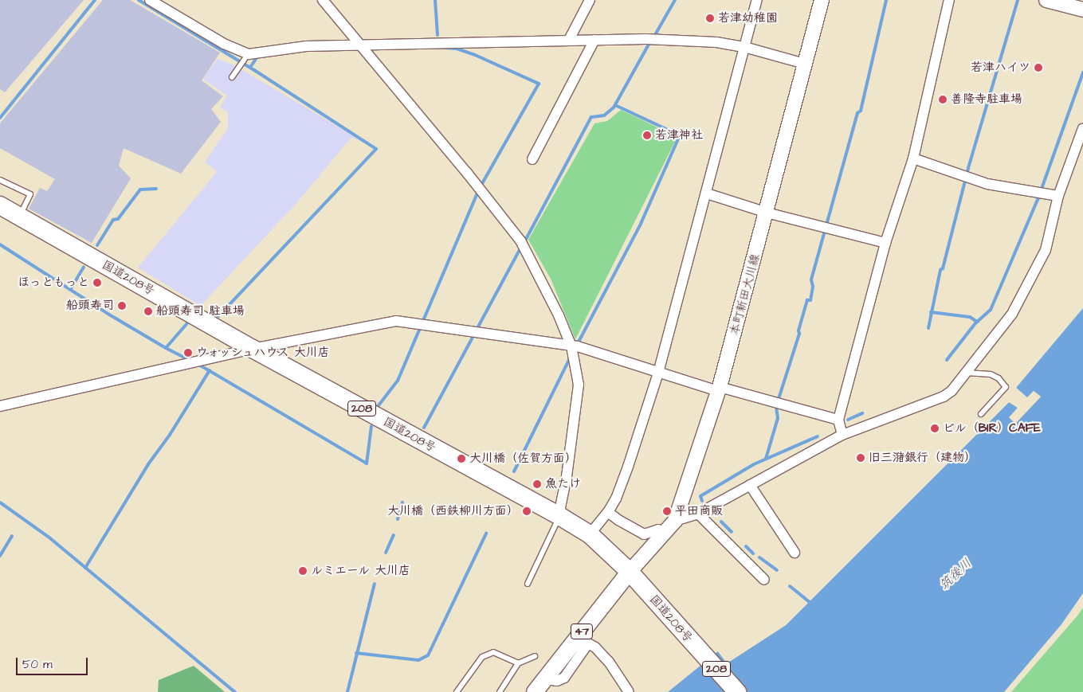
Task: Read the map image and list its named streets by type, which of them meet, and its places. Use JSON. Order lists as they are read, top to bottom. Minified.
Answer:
{"streets":{"highway":["国道208号","208"],"main road":["本町新田大川線","47"]},"crossings":[["国道208号","本町新田大川線"],["国道208号","47"],["本町新田大川線","47"]],"water":["筑後川"],"places":["若津幼稚園","若津ハイツ","善隆寺駐車場","若津神社","ほっともっと","船頭寿司","船頭寿司 駐車場","ウォッシュハウス 大川店","ビル（BIR）CAFE","旧三潴銀行（建物）","大川橋（佐賀方面）","魚たけ","大川橋（西鉄柳川方面）","平田商販","ルミエール 大川店"],"scale_bar":"50 m"}
